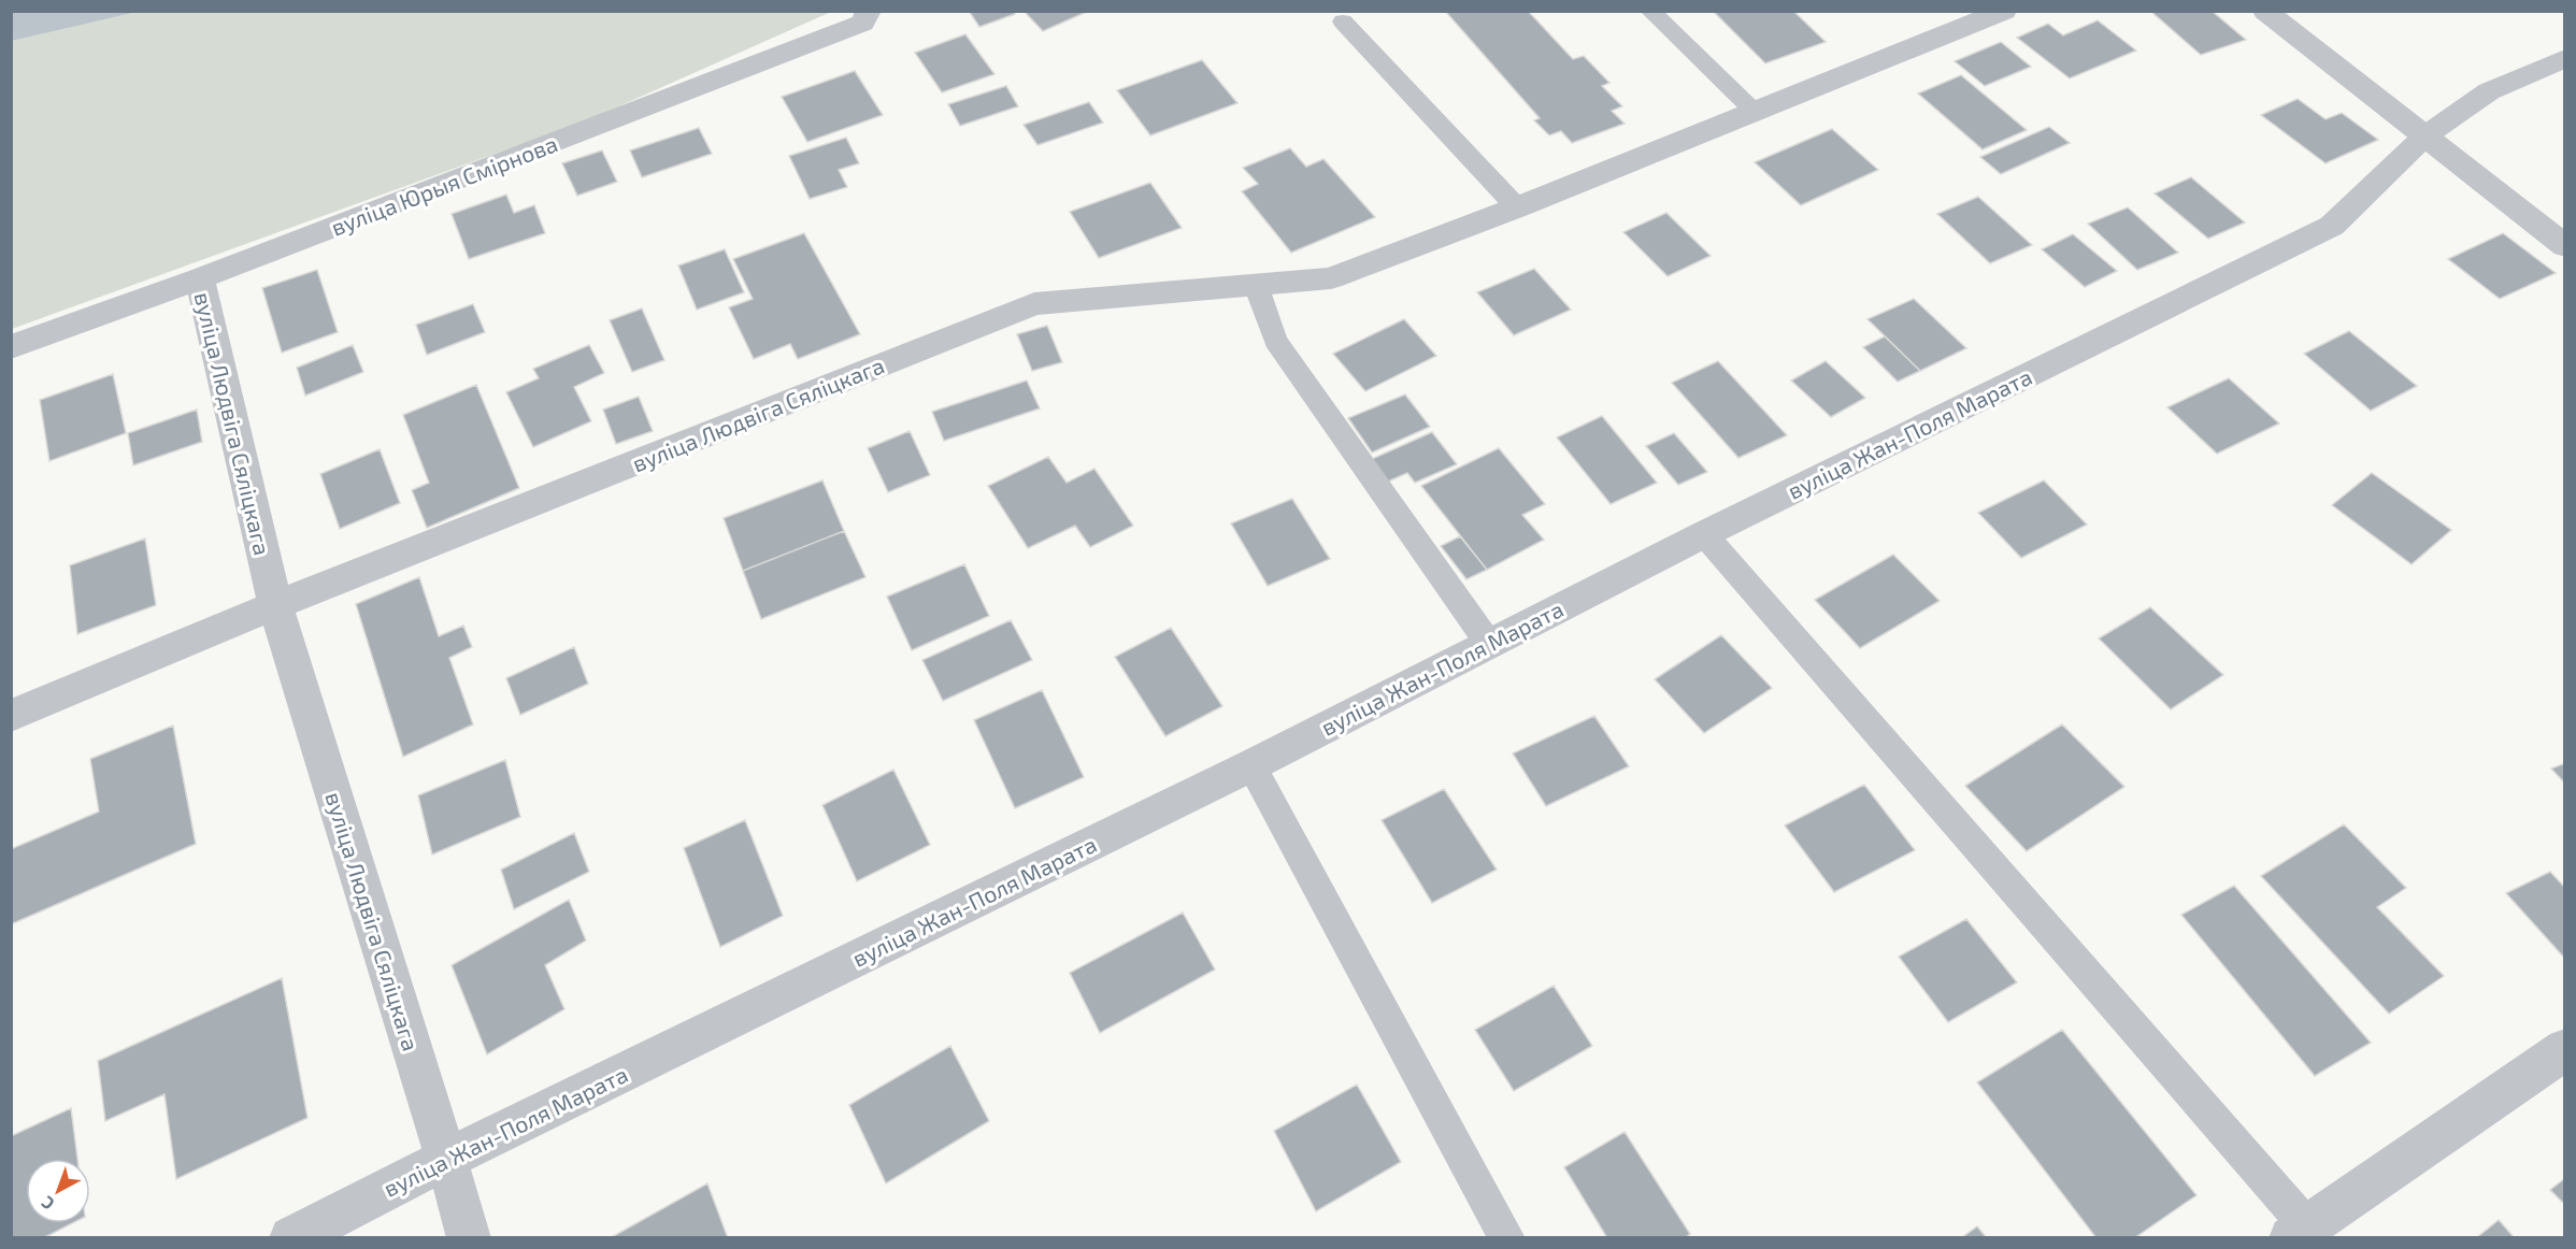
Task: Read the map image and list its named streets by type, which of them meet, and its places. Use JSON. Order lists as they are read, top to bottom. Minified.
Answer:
{"streets":{"street":["вуліца Юрыя Смірнова","вуліца Людвіга Сяліцкага","вуліца Жан-Поля Марата"]},"crossings":[["вуліца Юрыя Смірнова","вуліца Людвіга Сяліцкага"],["вуліца Людвіга Сяліцкага","вуліца Жан-Поля Марата"]],"north":"bottom left"}
